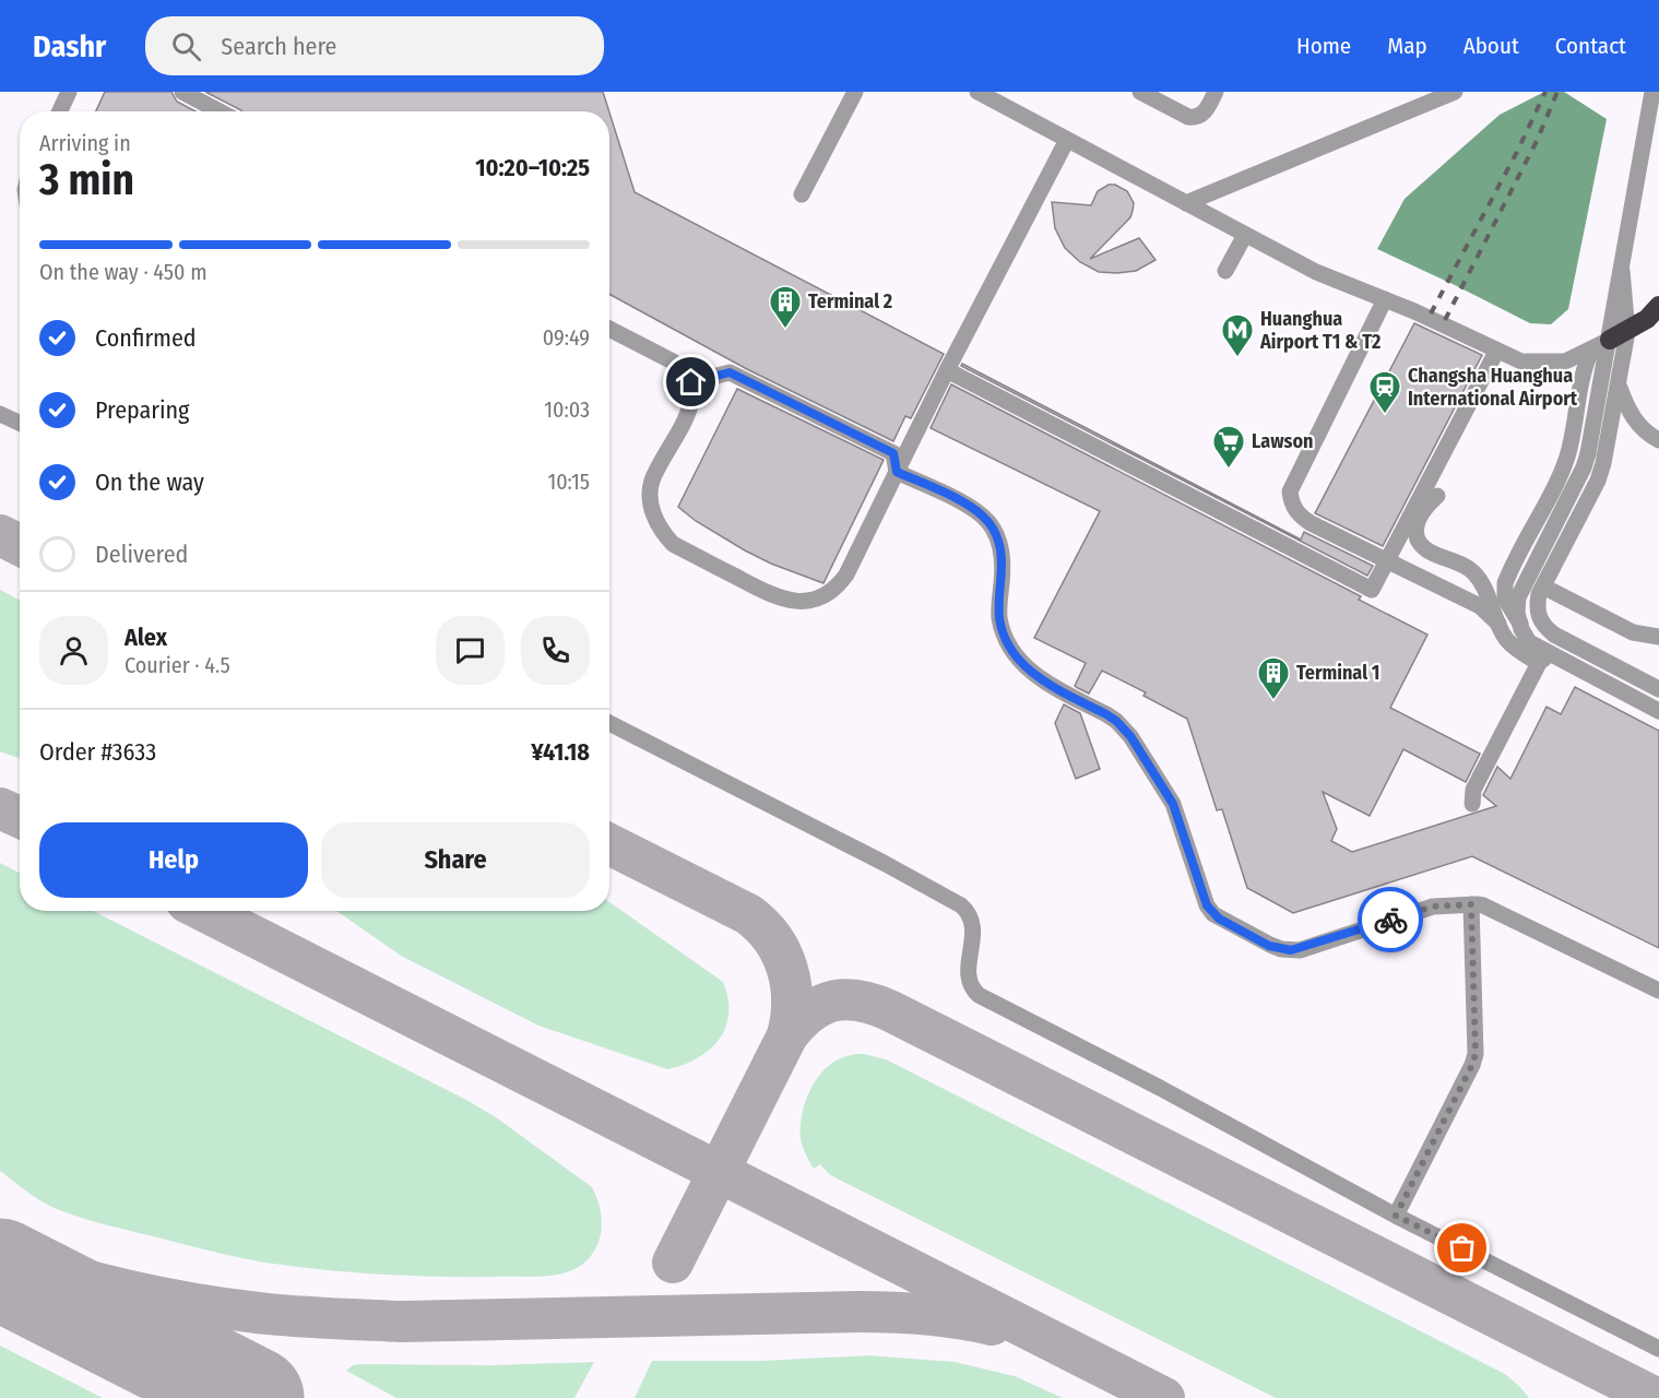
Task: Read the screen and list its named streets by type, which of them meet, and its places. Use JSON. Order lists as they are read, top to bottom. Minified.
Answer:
{"places":{"building":["Terminal 2","Terminal 1"],"metro station":["Huanghua Airport T1 & T2"],"station":["Changsha Huanghua International Airport"],"supermarket":["Lawson"]},"page":{"header":"Dashr","search":"Search here","nav":["Home","Map","About","Contact"],"heading":["3 min","Arriving in","10:20–10:25"],"panel":["Alex","Courier · 4.5","Order #3633","¥41.18"],"bar":"On the way · 450 m","list":[["Confirmed","09:49"],["Preparing","10:03"],["On the way","10:15"],"Delivered"],"buttons":["Help","Share"]}}
